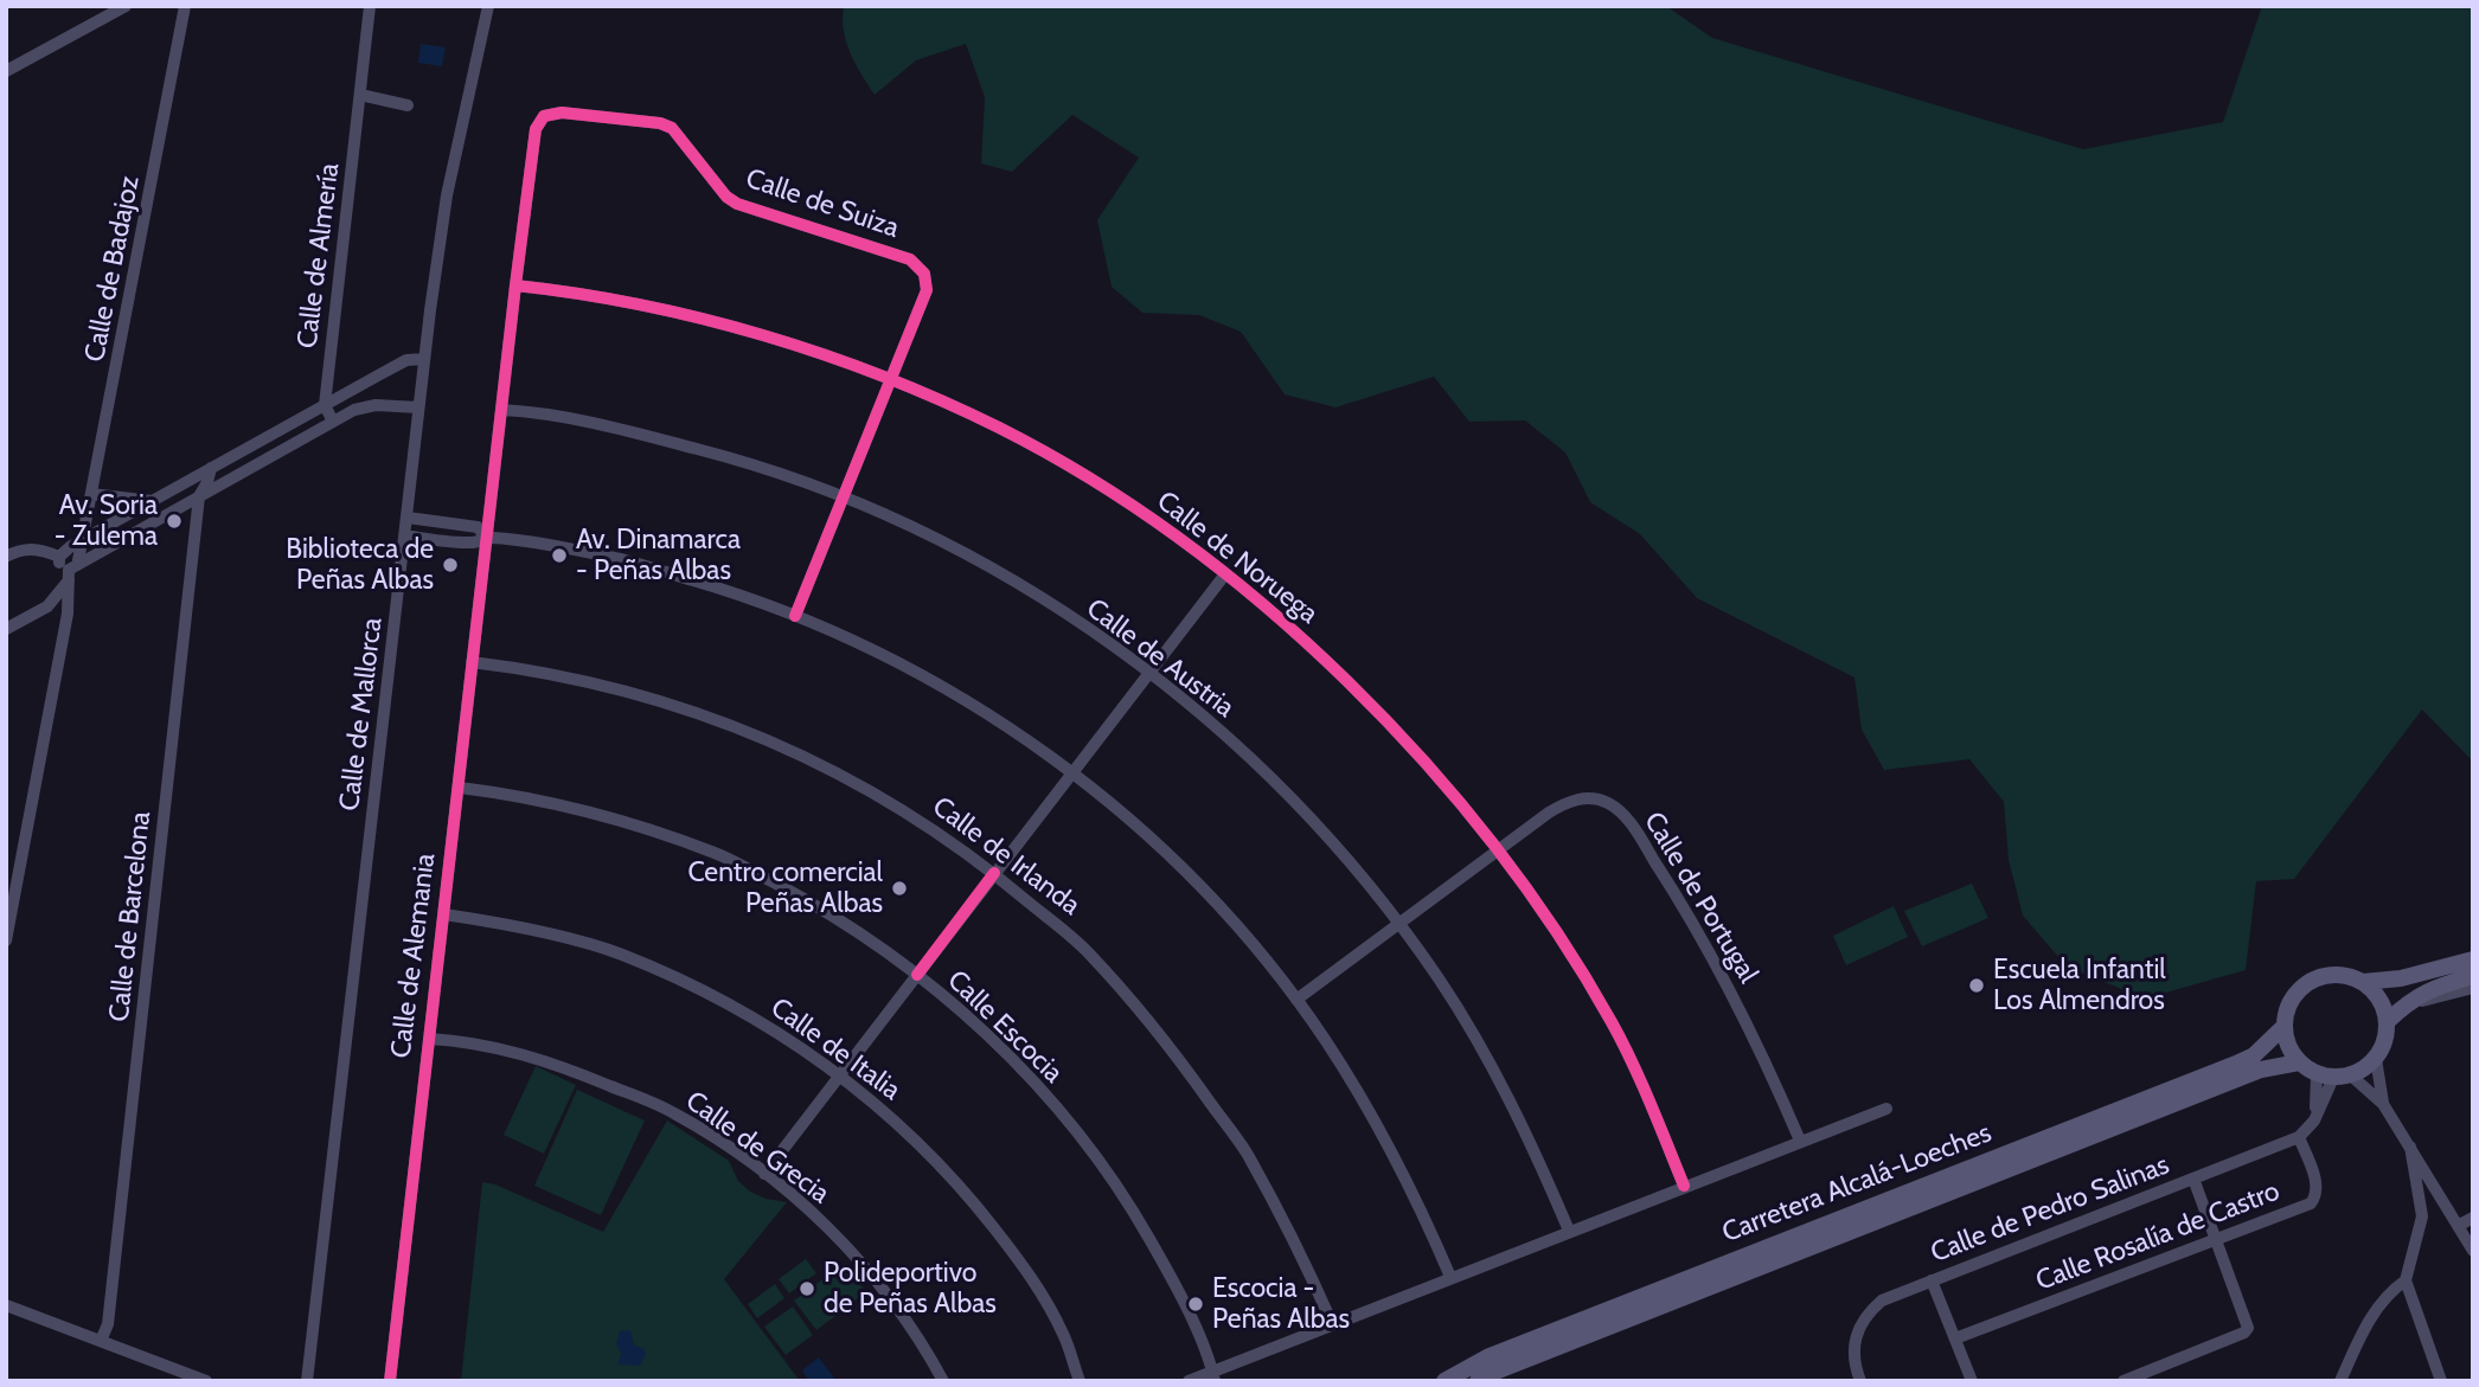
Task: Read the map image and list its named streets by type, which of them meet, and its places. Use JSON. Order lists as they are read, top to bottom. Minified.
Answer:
{"streets":{"main road":["Carretera Alcalá-Loeches"],"street":["Calle de Suiza","Calle de Almería","Calle de Badajoz","Calle de Noruega","Calle de Austria","Calle de Mallorca","Calle de Irlanda","Calle de Portugal","Calle de Barcelona","Calle de Alemania","Calle Escocia","Calle de Italia","Calle de Grecia","Calle de Pedro Salinas","Calle Rosalía de Castro"]},"crossings":[["Calle de Suiza","Calle de Noruega"],["Calle de Suiza","Calle de Austria"],["Calle de Suiza","Calle de Alemania"],["Calle de Noruega","Calle de Portugal"],["Calle de Austria","Calle de Portugal"],["Calle de Irlanda","Calle de Alemania"],["Calle de Alemania","Calle Escocia"],["Calle de Alemania","Calle de Italia"],["Calle de Alemania","Calle de Grecia"],["Carretera Alcalá-Loeches","Calle de Pedro Salinas"],["Calle de Pedro Salinas","Calle Rosalía de Castro"]],"places":["Av. Soria - Zulema","Av. Dinamarca - Peñas Albas","Biblioteca de Peñas Albas","Centro comercial Peñas Albas","Escuela Infantil Los Almendros","Polideportivo de Peñas Albas","Escocia - Peñas Albas"]}
